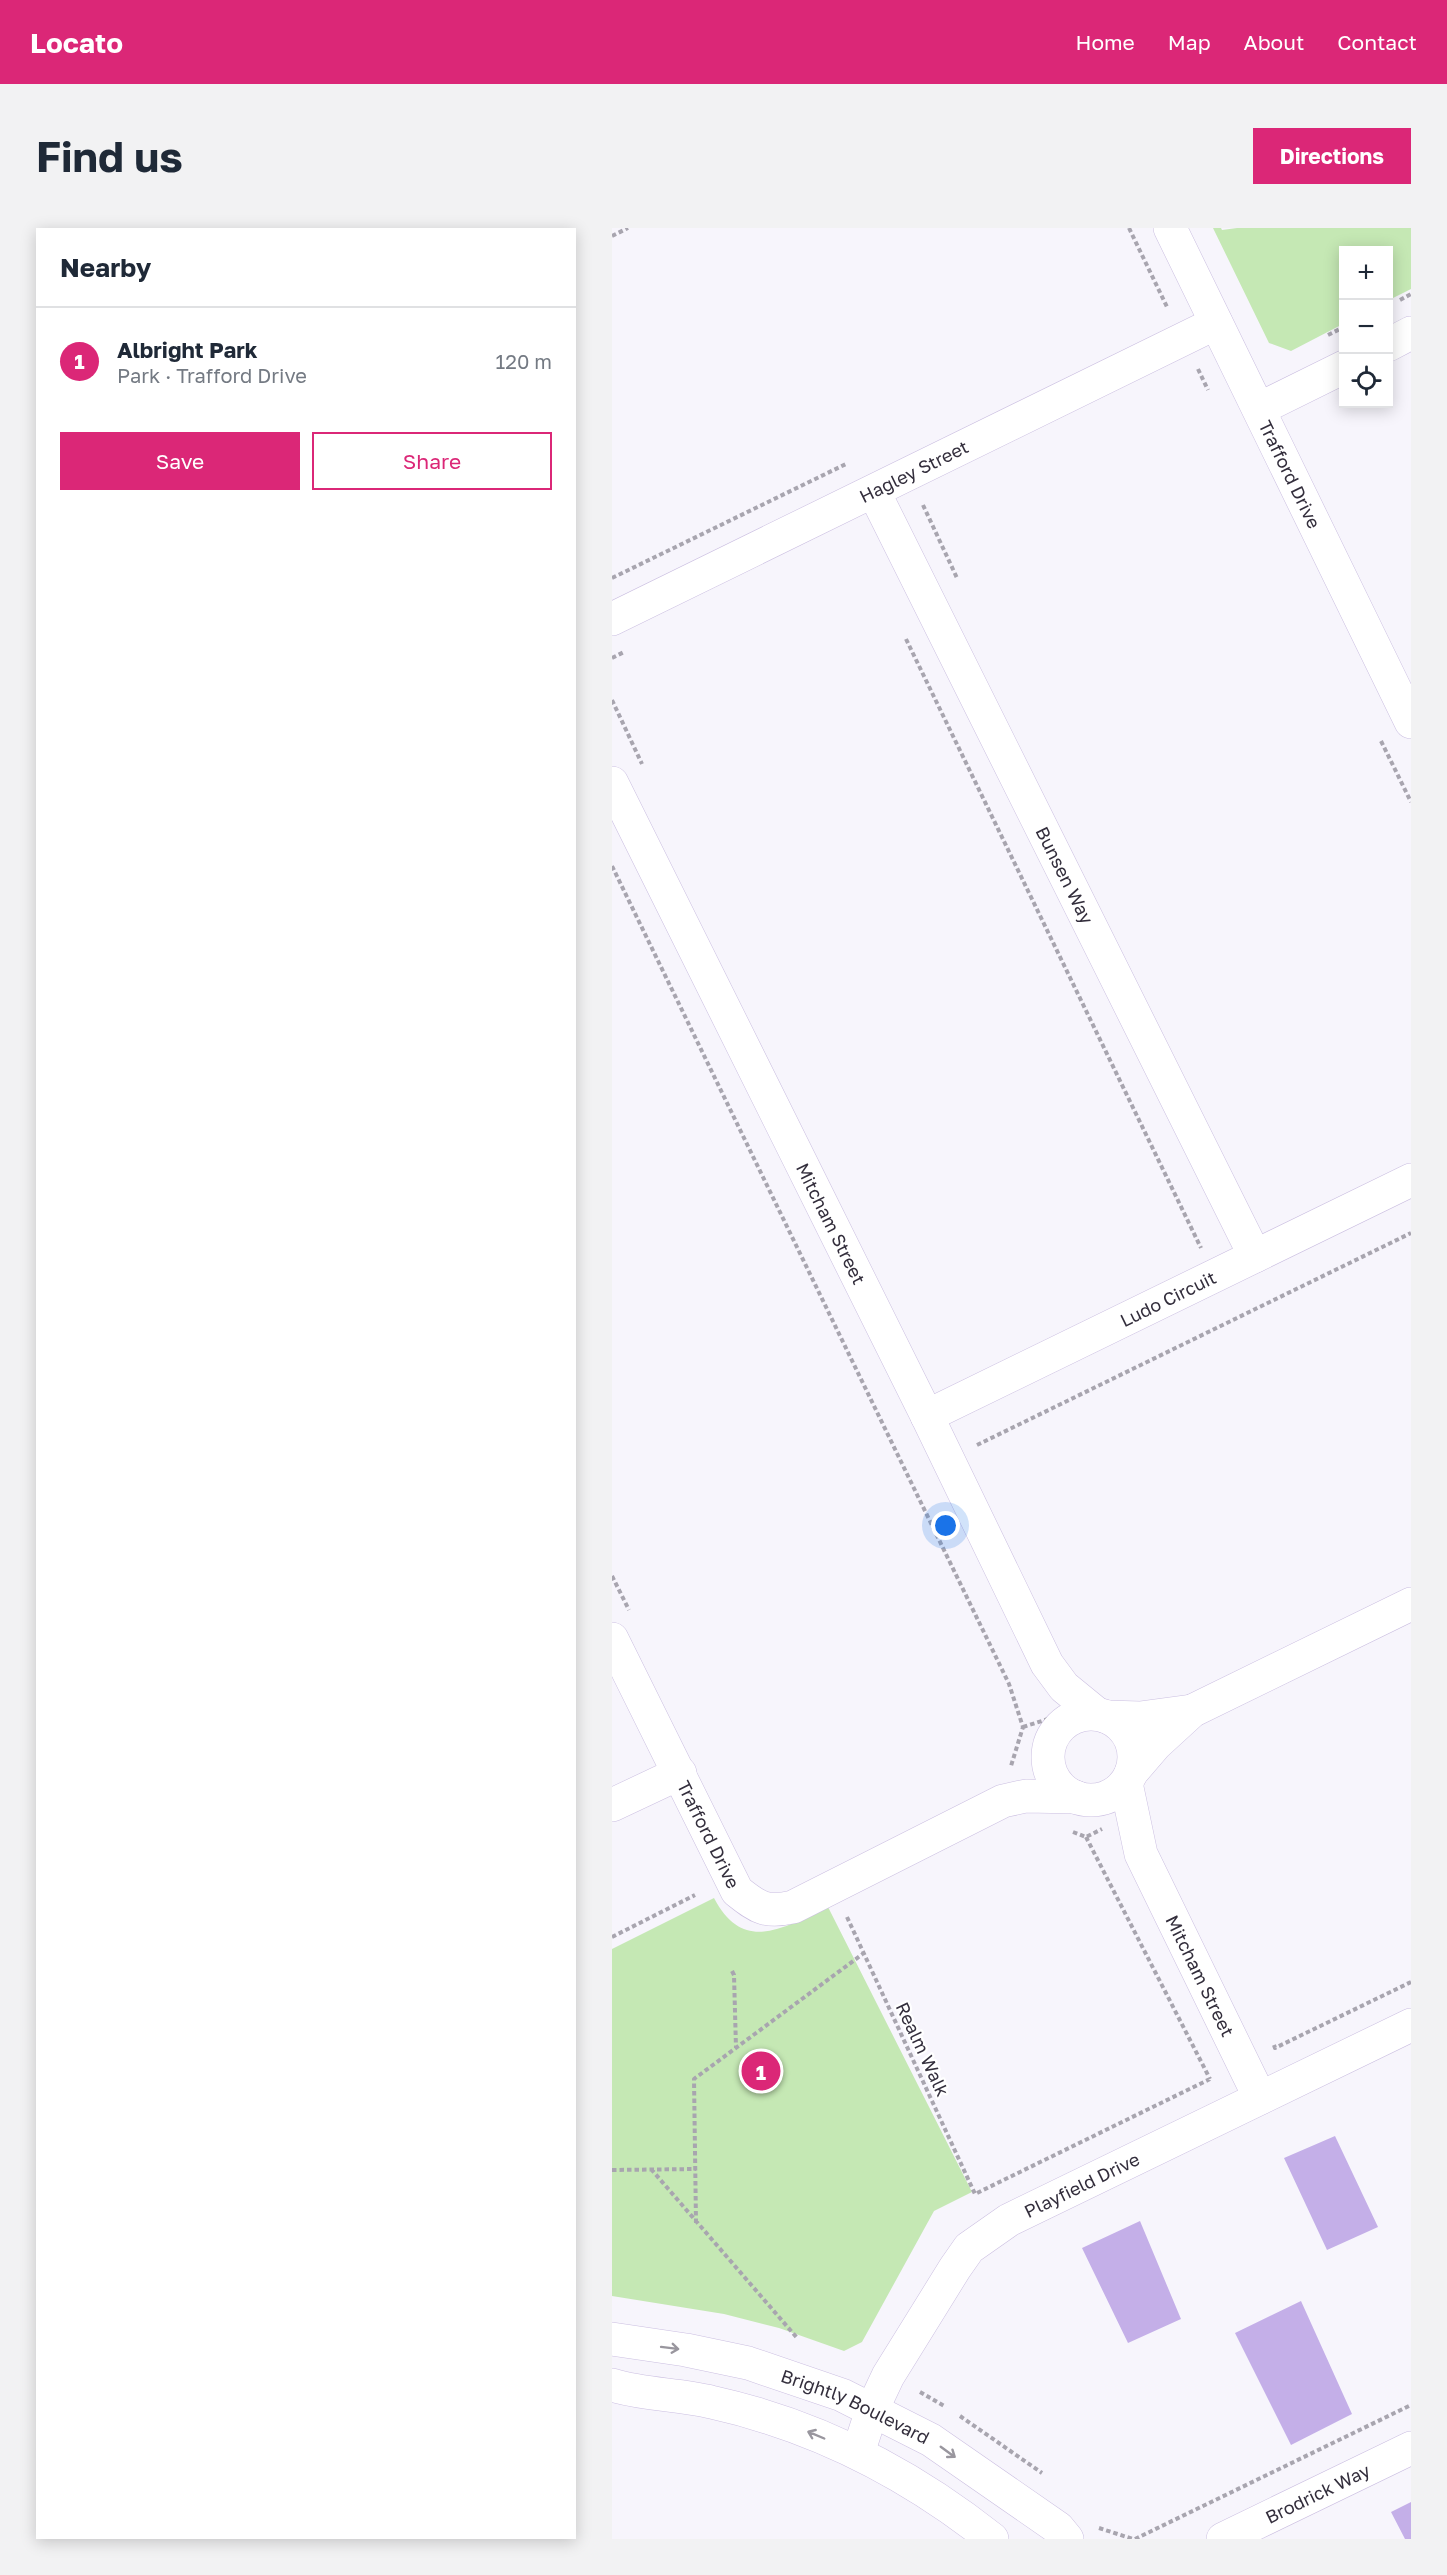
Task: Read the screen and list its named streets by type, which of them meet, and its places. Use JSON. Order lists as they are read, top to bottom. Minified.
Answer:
{"streets":{"street":["Hagley Street","Trafford Drive","Bunsen Way","Mitcham Street","Ludo Circuit","Playfield Drive","Brightly Boulevard","Brodrick Way"],"path":["Realm Walk"]},"crossings":[["Hagley Street","Trafford Drive"],["Hagley Street","Bunsen Way"],["Bunsen Way","Ludo Circuit"],["Mitcham Street","Ludo Circuit"],["Mitcham Street","Playfield Drive"],["Playfield Drive","Brightly Boulevard"]],"page":{"header":"Locato","nav":["Home","Map","About","Contact"],"buttons":["Directions",["Save","Share"]],"title":"Find us","heading":"Nearby","map_buttons":["+","−"],"list":[{"mark":"1","name":"Albright Park","note":"Park · Trafford Drive","value":"120 m"}],"pins":"1"}}
